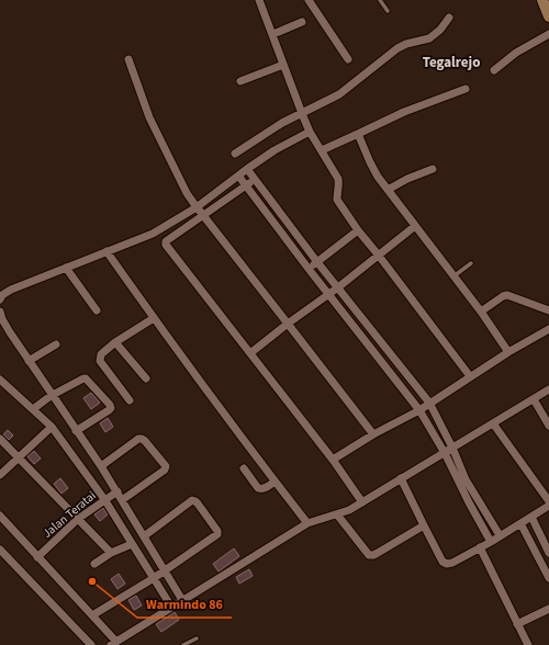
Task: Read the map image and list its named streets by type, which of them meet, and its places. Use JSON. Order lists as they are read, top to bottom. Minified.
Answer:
{"streets":{"street":["Jalan Teratai"]},"districts":["Tegalrejo"],"places":["Warmindo 86"]}
